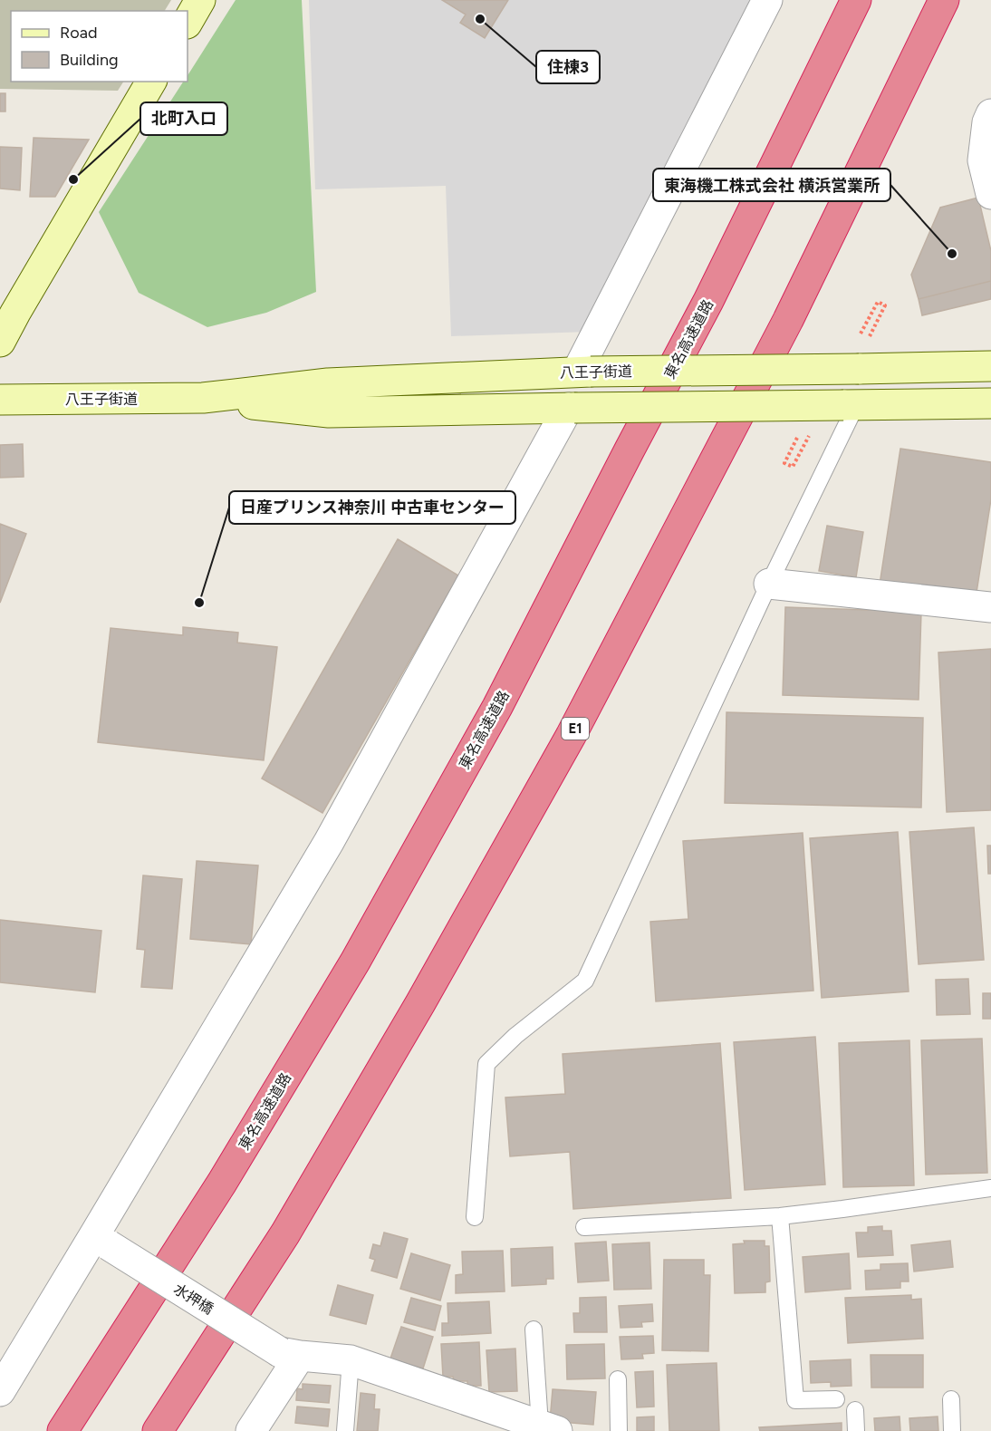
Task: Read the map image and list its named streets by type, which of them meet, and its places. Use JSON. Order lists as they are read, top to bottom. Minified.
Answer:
{"streets":{"highway":["東名高速道路","E1"],"street":["八王子街道","水押橋"]},"places":["住棟3","北町入口","東海機工株式会社 横浜営業所","日産プリンス神奈川 中古車センター"],"legend":["Road","Building"]}
